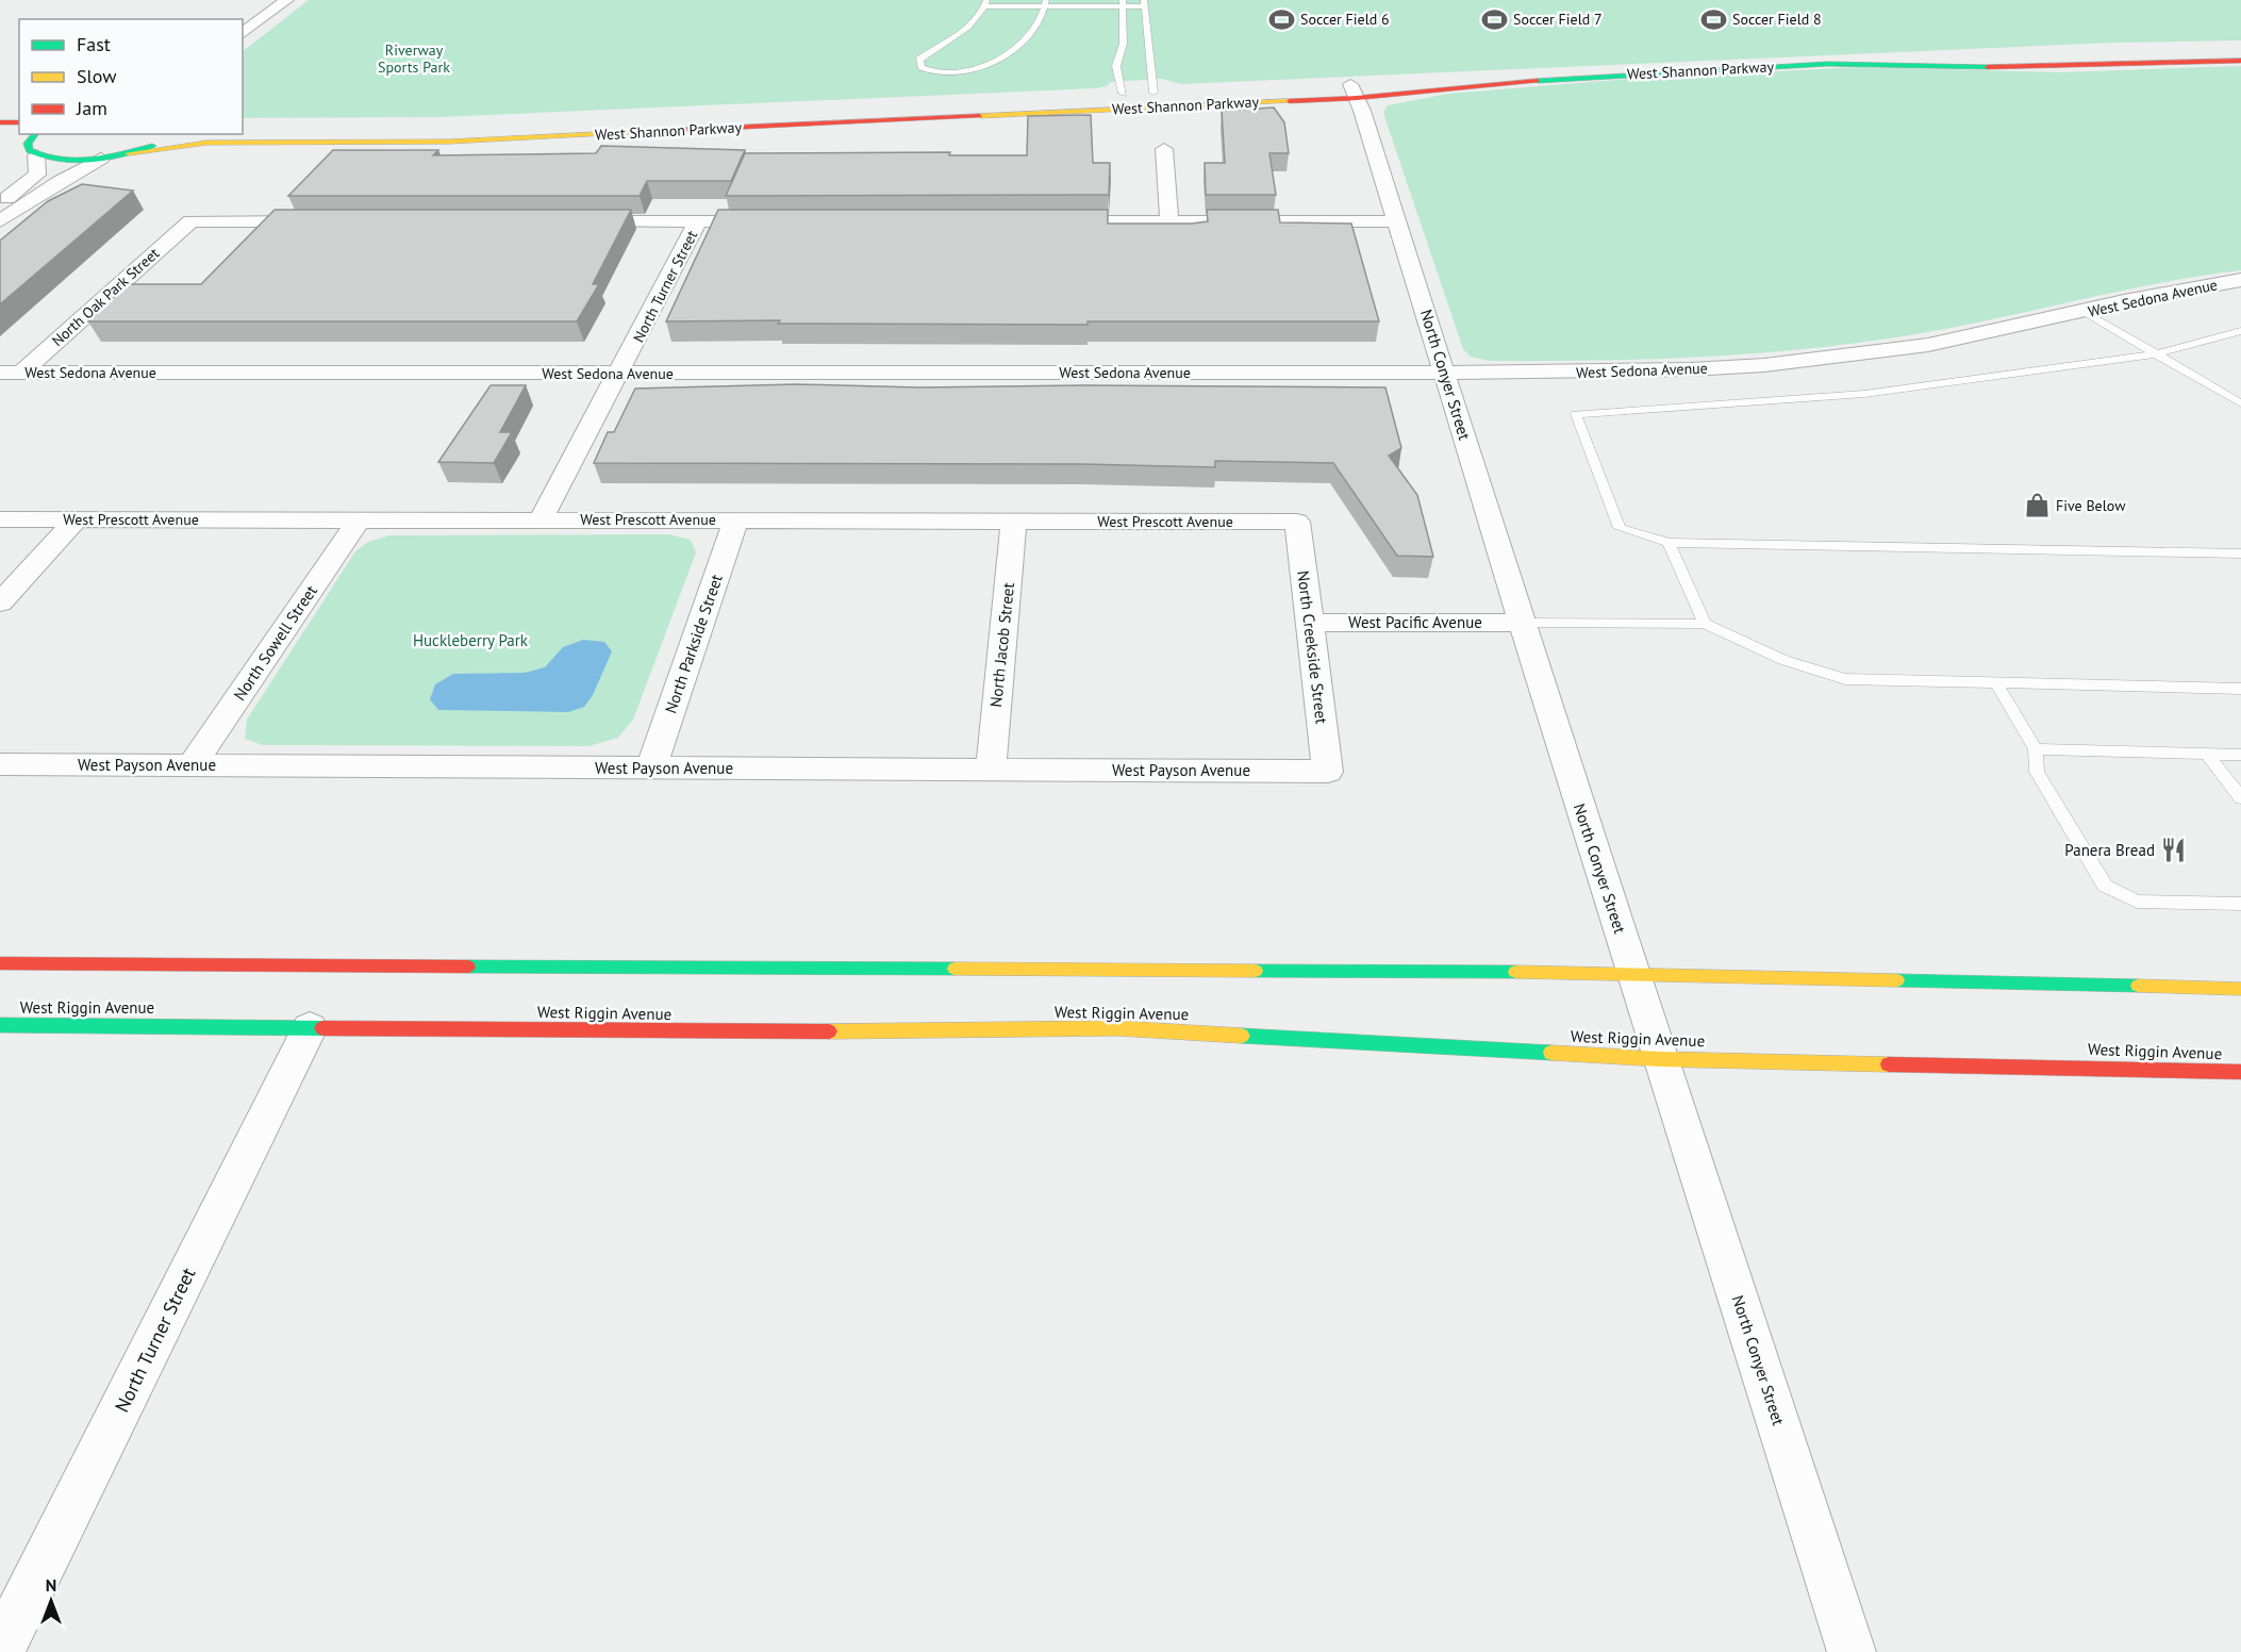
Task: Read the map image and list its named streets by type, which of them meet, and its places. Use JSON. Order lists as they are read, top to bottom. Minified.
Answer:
{"streets":{"street":["West Shannon Parkway","North Turner Street","North Oak Park Street","West Sedona Avenue","North Conyer Street","West Prescott Avenue","West Pacific Avenue","North Sowell Street","North Parkside Street","North Jacob Street","North Creekside Street","West Payson Avenue","West Riggin Avenue"]},"crossings":[["West Shannon Parkway","North Conyer Street"],["North Turner Street","West Sedona Avenue"],["North Turner Street","West Prescott Avenue"],["North Turner Street","West Riggin Avenue"],["North Oak Park Street","West Sedona Avenue"],["West Sedona Avenue","North Conyer Street"],["North Conyer Street","West Pacific Avenue"],["North Conyer Street","West Riggin Avenue"],["West Prescott Avenue","North Sowell Street"],["West Prescott Avenue","North Parkside Street"],["West Prescott Avenue","North Jacob Street"],["West Prescott Avenue","North Creekside Street"],["West Pacific Avenue","North Creekside Street"],["North Sowell Street","West Payson Avenue"],["North Parkside Street","West Payson Avenue"],["North Jacob Street","West Payson Avenue"],["North Creekside Street","West Payson Avenue"]],"parks":["Riverway Sports Park","Huckleberry Park"],"places":{"sports":["Soccer Field 6","Soccer Field 7","Soccer Field 8"],"shop":["Five Below"],"restaurant":["Panera Bread"]},"legend":["Fast","Slow","Jam"],"north":"top"}
